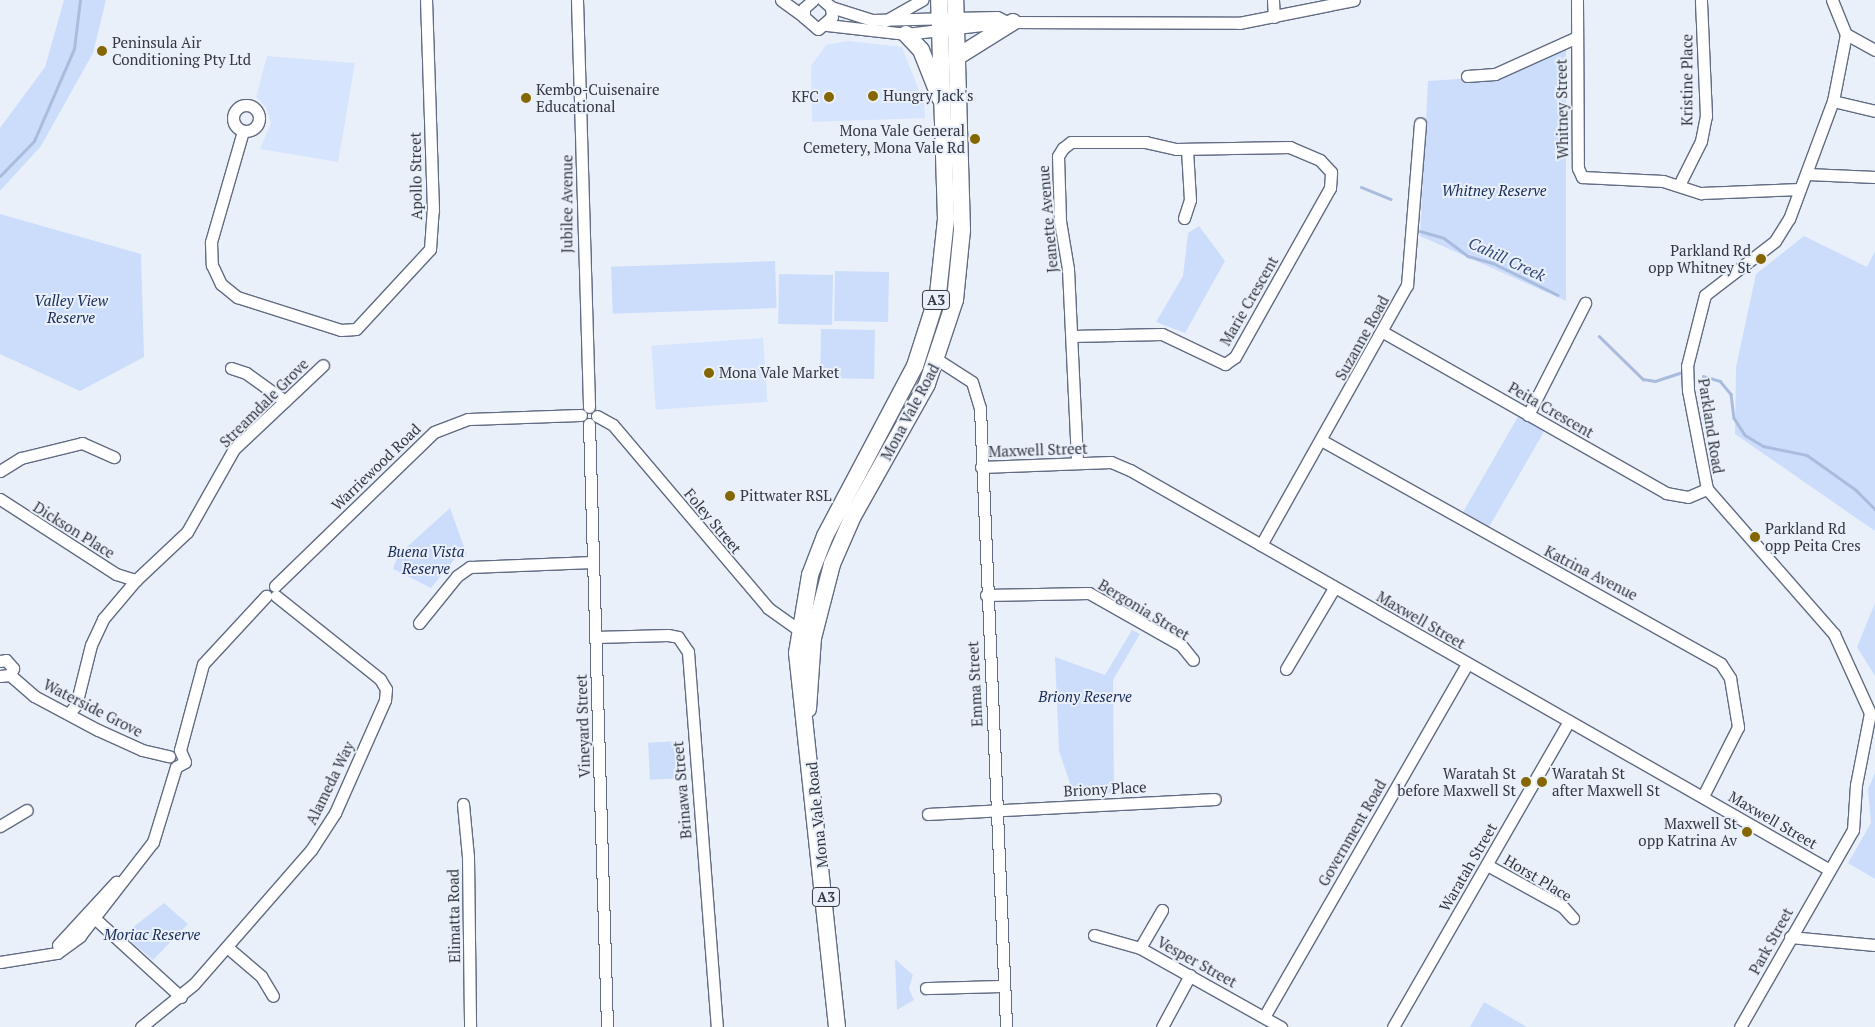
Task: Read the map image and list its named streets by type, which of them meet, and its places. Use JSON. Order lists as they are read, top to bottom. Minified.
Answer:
{"streets":{"highway":["A3","Mona Vale Road"],"street":["Kristine Place","Whitney Street","Apollo Street","Jubilee Avenue","Jeanette Avenue","Marie Crescent","Suzanne Road","Streamdale Grove","Peita Crescent","Parkland Road","Maxwell Street","Warriewood Road","Foley Street","Dickson Place","Katrina Avenue","Bergonia Street","Emma Street","Waterside Grove","Vineyard Street","Alameda Way","Briony Place","Brinawa Street","Government Road","Waratah Street","Horst Place","Elimatta Road","Park Street","Vesper Street"]},"crossings":[["Kristine Place","Whitney Street"],["Whitney Street","Parkland Road"],["Jubilee Avenue","Warriewood Road"],["Jubilee Avenue","Foley Street"],["Jeanette Avenue","Marie Crescent"],["Jeanette Avenue","Maxwell Street"],["Suzanne Road","Peita Crescent"],["Suzanne Road","Maxwell Street"],["Suzanne Road","Katrina Avenue"],["Streamdale Grove","Dickson Place"],["Streamdale Grove","Waterside Grove"],["Peita Crescent","Parkland Road"],["Mona Vale Road","Foley Street"],["Mona Vale Road","Emma Street"],["Parkland Road","Maxwell Street"],["Parkland Road","Park Street"],["Maxwell Street","Katrina Avenue"],["Maxwell Street","Emma Street"],["Maxwell Street","Government Road"],["Maxwell Street","Waratah Street"],["Maxwell Street","Park Street"],["Warriewood Road","Foley Street"],["Warriewood Road","Alameda Way"],["Foley Street","Vineyard Street"],["Bergonia Street","Emma Street"],["Emma Street","Briony Place"],["Vineyard Street","Brinawa Street"],["Government Road","Vesper Street"],["Waratah Street","Horst Place"]],"water":["Cahill Creek"],"parks":["Whitney Reserve","Valley View Reserve","Buena Vista Reserve","Briony Reserve","Moriac Reserve"],"places":["Peninsula Air Conditioning Pty Ltd","Hungry Jack's","KFC","Kembo-Cuisenaire Educational","Mona Vale General Cemetery, Mona Vale Rd","Parkland Rd opp Whitney St","Mona Vale Market","Pittwater RSL","Parkland Rd opp Peita Cres","Waratah St before Maxwell St","Waratah St after Maxwell St","Maxwell St opp Katrina Av"]}
